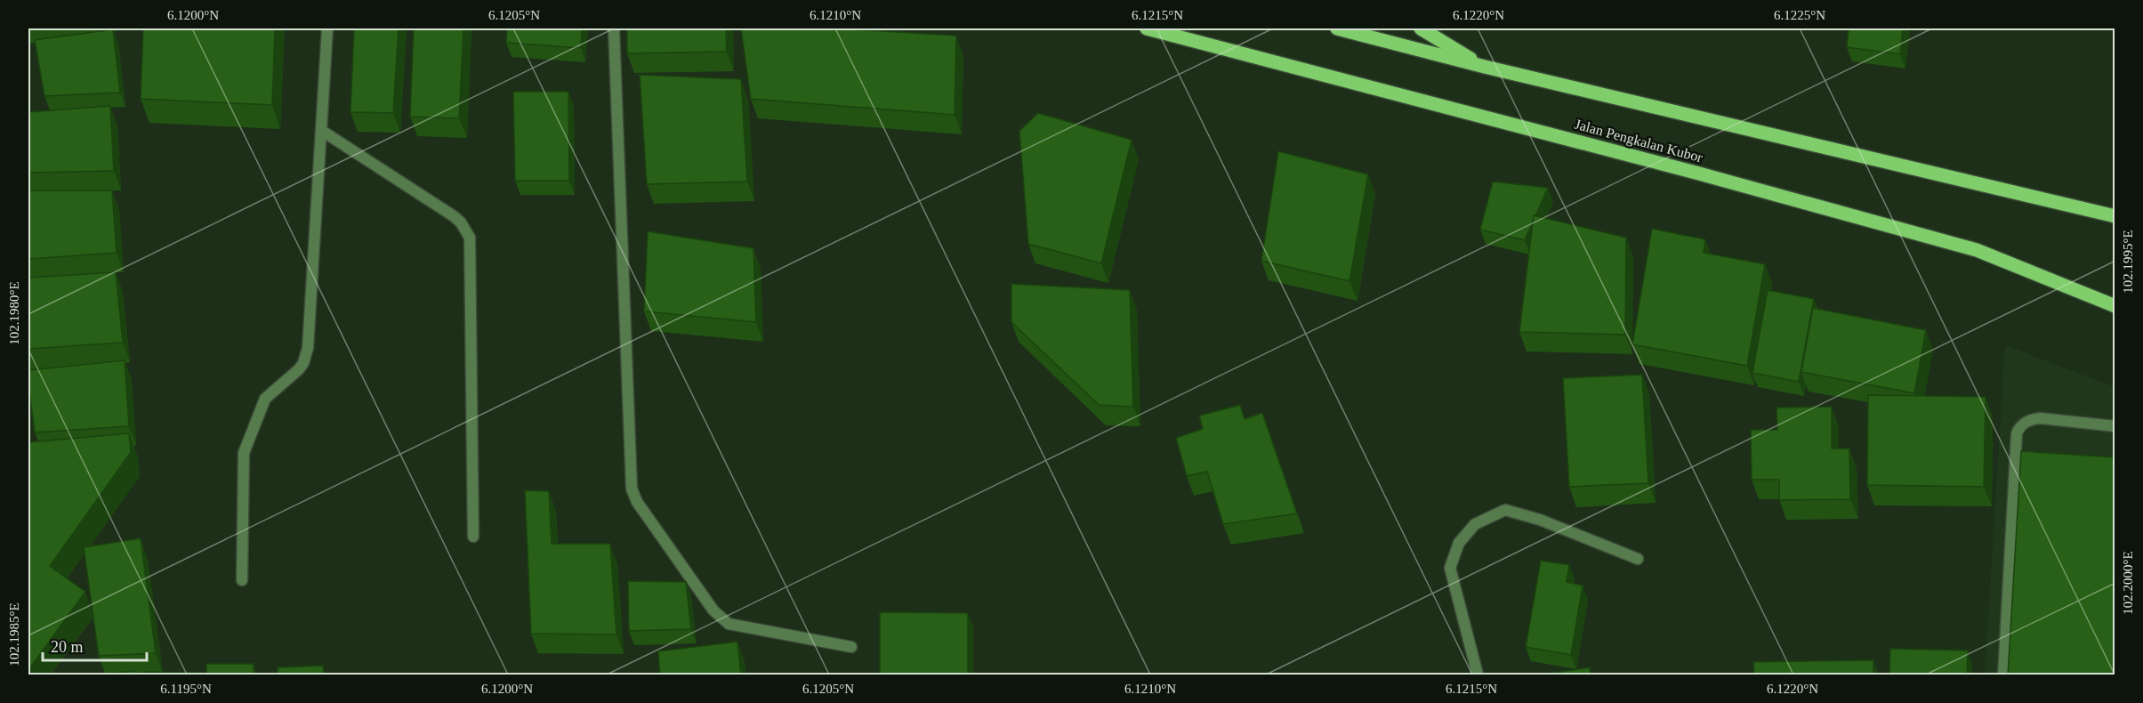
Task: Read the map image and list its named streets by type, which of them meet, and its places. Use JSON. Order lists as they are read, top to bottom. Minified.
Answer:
{"streets":{"main road":["Jalan Pengkalan Kubor"]},"scale_bar":"20 m","coordinates":["6.1200°N","6.1205°N","6.1210°N","6.1215°N","6.1220°N","6.1225°N","102.1995°E","102.1980°E","102.2000°E","102.1985°E","6.1195°N"]}
